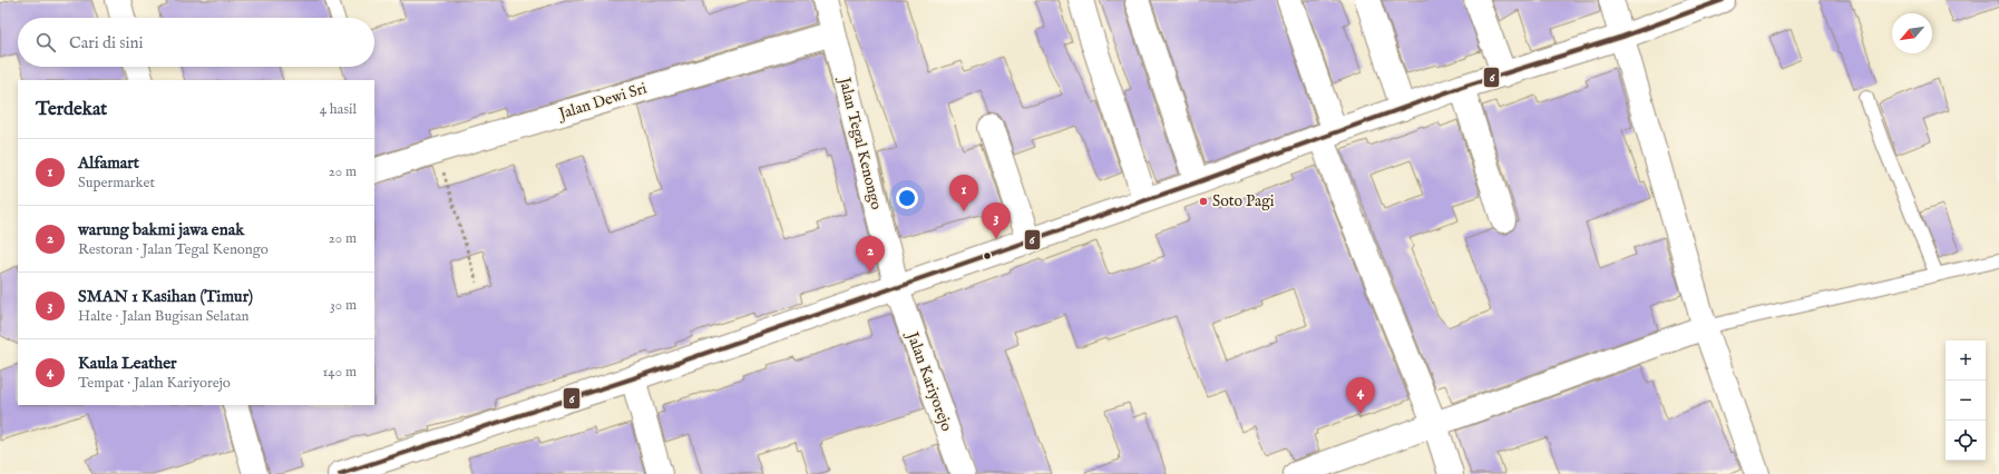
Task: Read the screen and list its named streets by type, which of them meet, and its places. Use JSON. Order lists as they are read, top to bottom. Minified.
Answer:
{"streets":{"street":["Jalan Dewi Sri","Jalan Tegal Kenongo","Jalan Kariyorejo"]},"crossings":[["Jalan Dewi Sri","Jalan Tegal Kenongo"],["Jalan Tegal Kenongo","Jalan Kariyorejo"]],"places":["Soto Pagi"],"lines":["transit line 6"],"north":"bottom left","page":{"search":"Cari di sini","heading":["Terdekat","4 hasil"],"list":[{"mark":"1","name":"Alfamart","note":"Supermarket","value":"20 m"},{"mark":"2","name":"warung bakmi jawa enak","note":"Restoran · Jalan Tegal Kenongo","value":"20 m"},{"mark":"3","name":"SMAN 1 Kasihan (Timur)","note":"Halte · Jalan Bugisan Selatan","value":"30 m"},{"mark":"4","name":"Kaula Leather","note":"Tempat · Jalan Kariyorejo","value":"140 m"}],"pins":["1","3","2","4"],"map_buttons":["+","−"]}}
